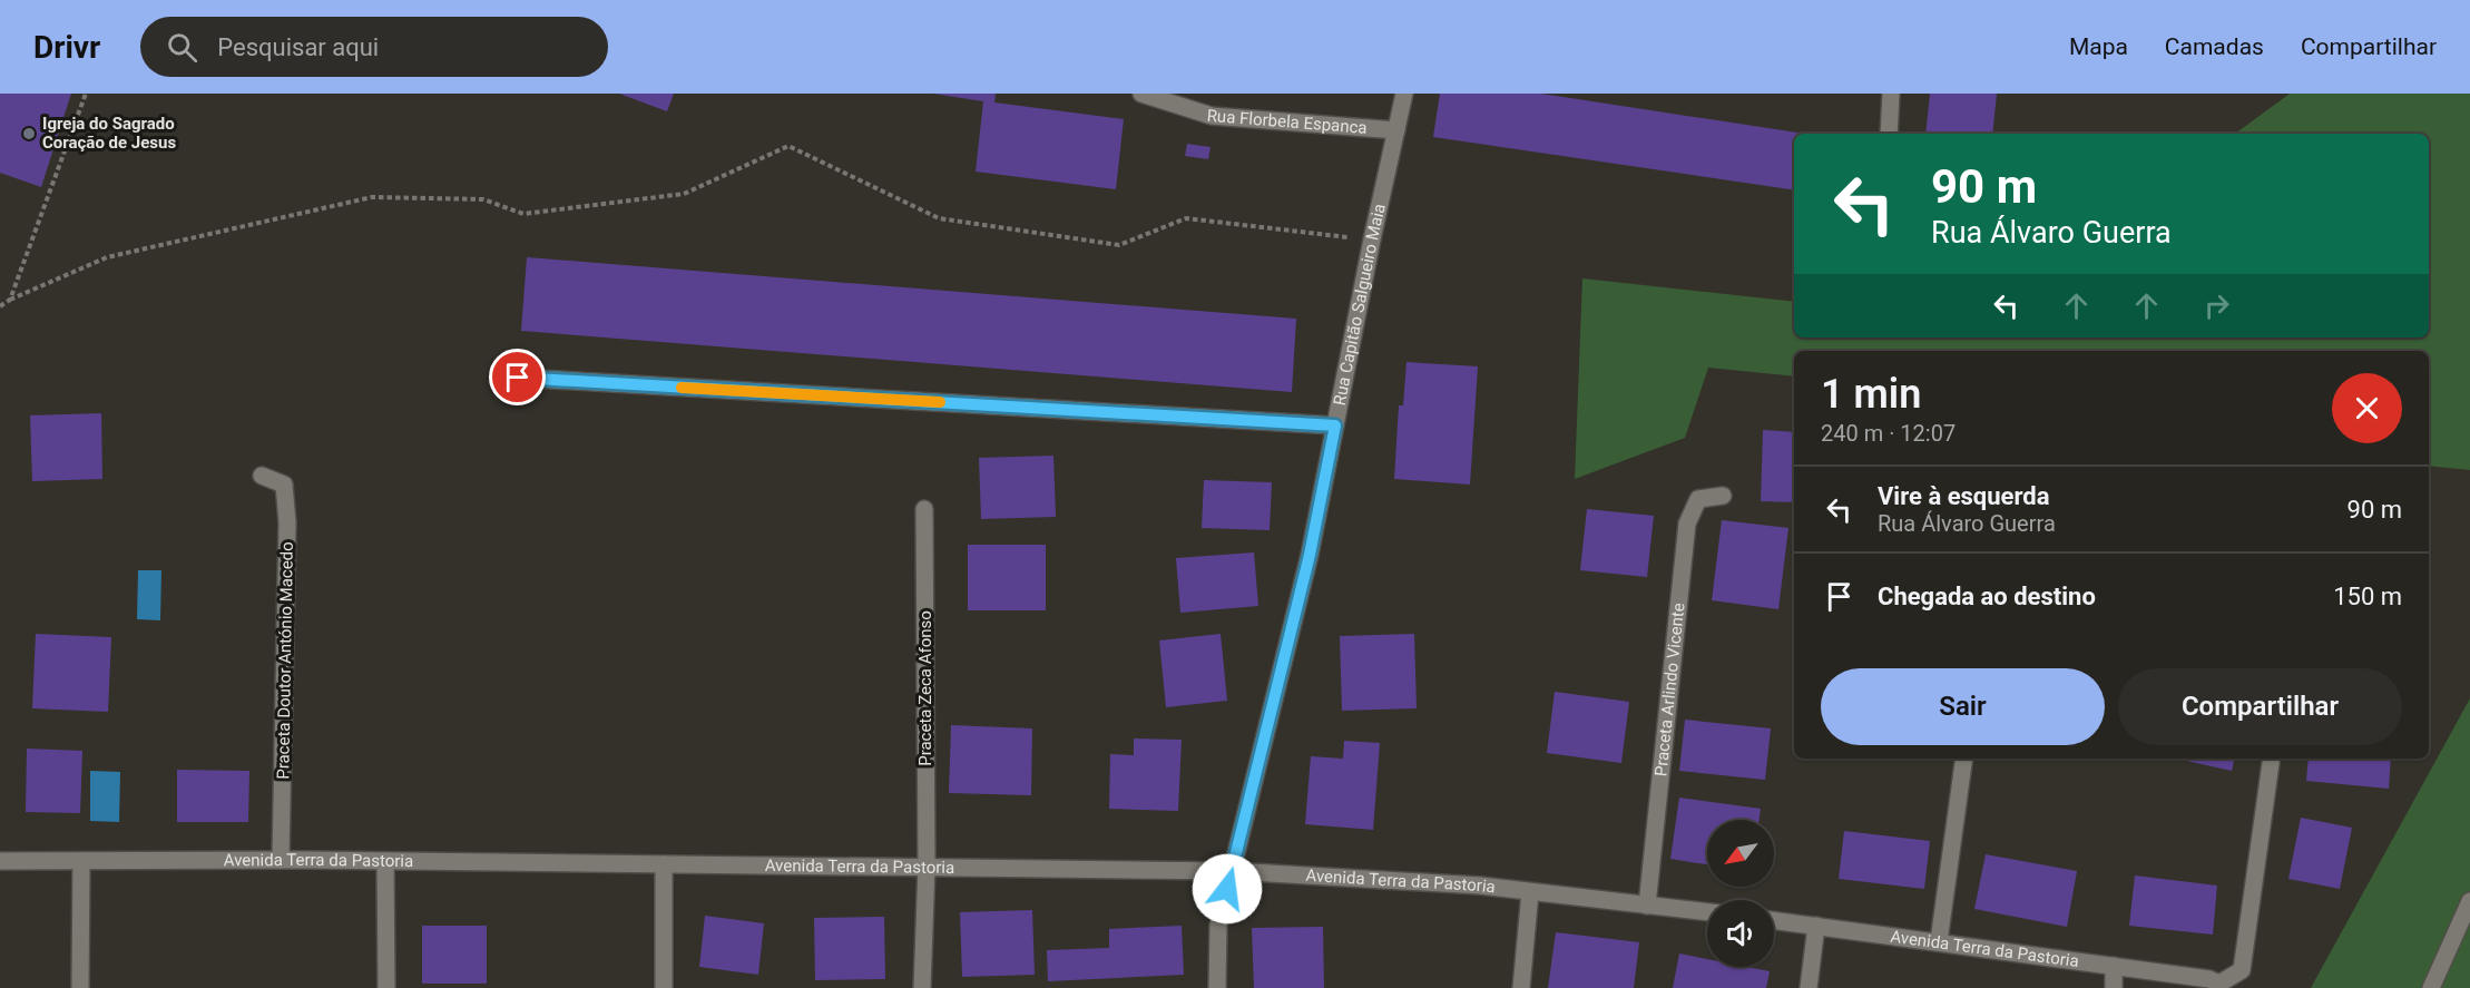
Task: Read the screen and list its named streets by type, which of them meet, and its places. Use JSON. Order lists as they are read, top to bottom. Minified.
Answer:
{"streets":{"street":["Rua Florbela Espanca","Rua Capitão Salgueiro Maia","Praceta Doutor António Macedo","Praceta Zeca Afonso","Praceta Arlindo Vicente","Avenida Terra da Pastoria"]},"crossings":[["Rua Florbela Espanca","Rua Capitão Salgueiro Maia"],["Rua Capitão Salgueiro Maia","Avenida Terra da Pastoria"],["Praceta Doutor António Macedo","Avenida Terra da Pastoria"],["Praceta Zeca Afonso","Avenida Terra da Pastoria"],["Praceta Arlindo Vicente","Avenida Terra da Pastoria"]],"places":["Igreja do Sagrado Coração de Jesus"],"north":"bottom left","page":{"header":"Drivr","search":"Pesquisar aqui","nav":["Mapa","Camadas","Compartilhar"],"turn":["90 m","Rua Álvaro Guerra"],"heading":["1 min","240 m · 12:07"],"list":[{"name":"Vire à esquerda","note":"Rua Álvaro Guerra","value":"90 m"},{"name":"Chegada ao destino","value":"150 m"}],"buttons":["Sair","Compartilhar"]}}
